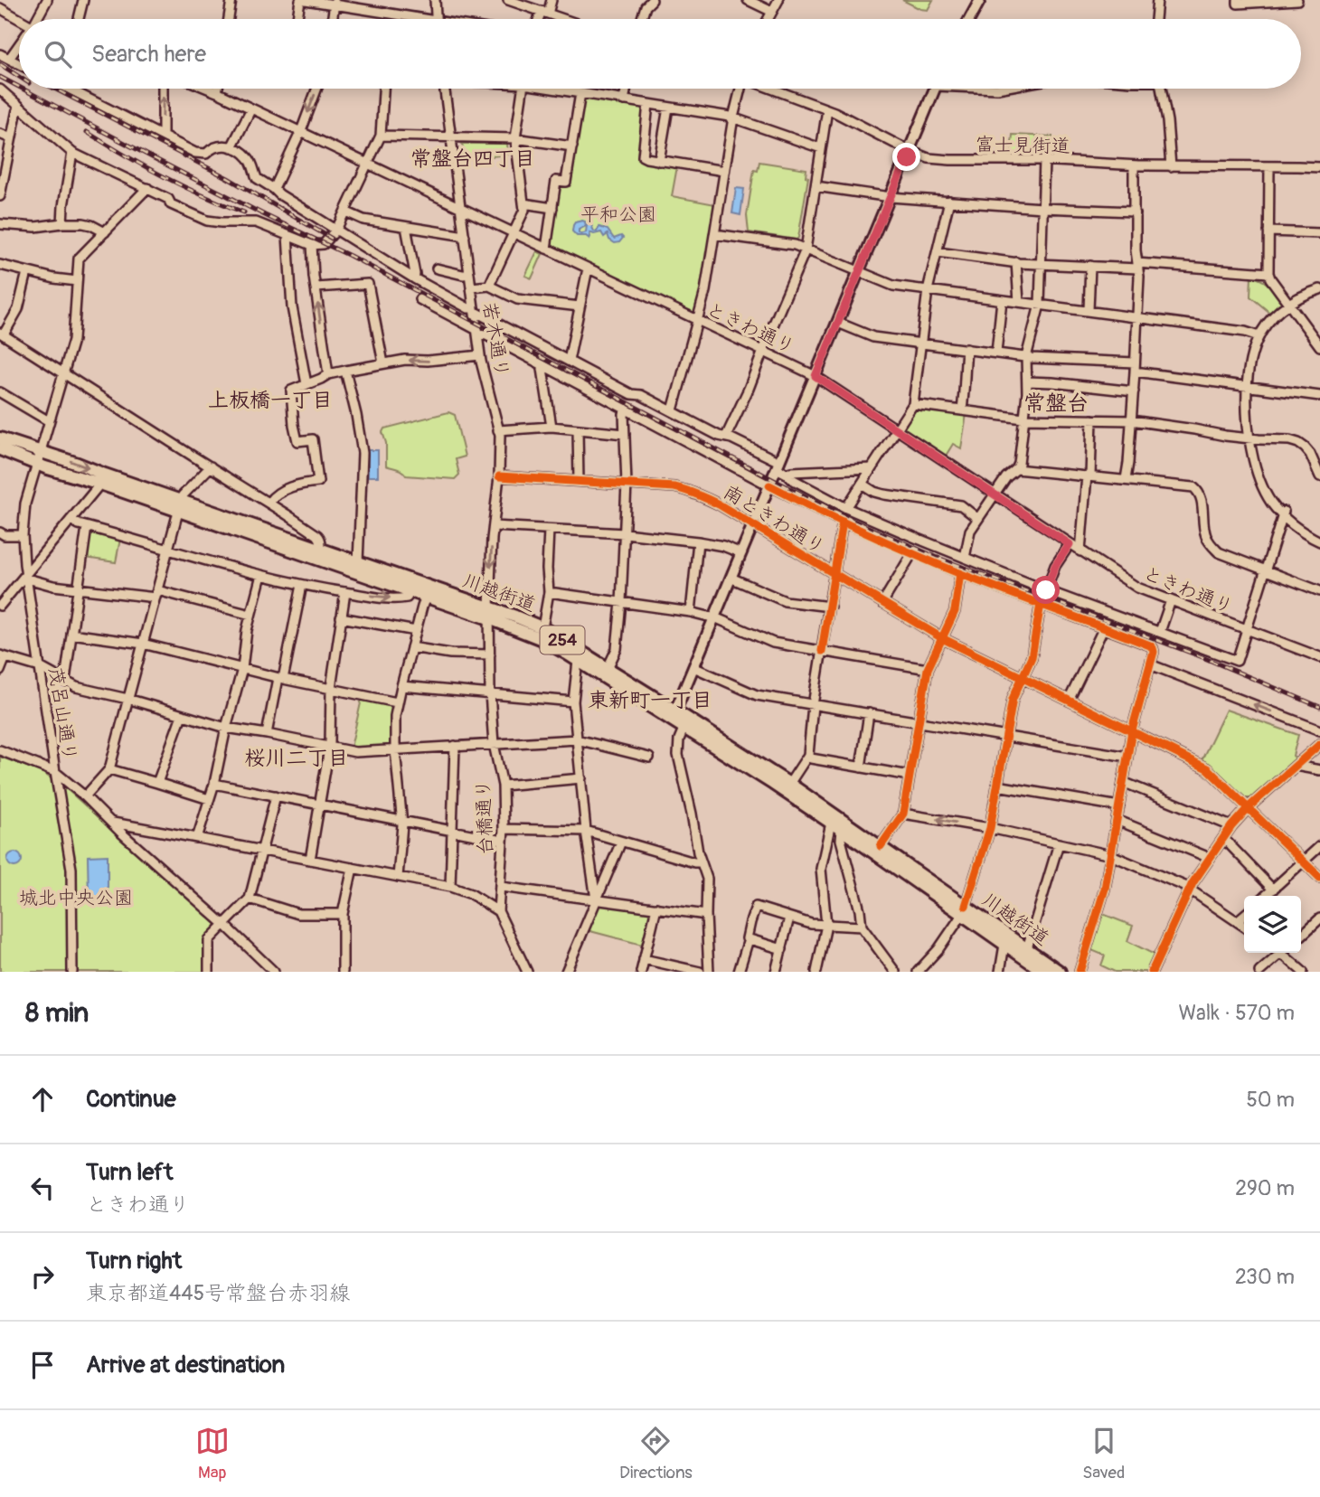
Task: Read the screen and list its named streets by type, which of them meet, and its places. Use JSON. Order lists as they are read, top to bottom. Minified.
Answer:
{"streets":{"highway":["川越街道","254"],"street":["富士見街道","ときわ通り","若木通り","南ときわ通り","茂呂山通り","台橋通り"]},"crossings":[["ときわ通り","若木通り"],["若木通り","南ときわ通り"],["若木通り","川越街道"],["若木通り","台橋通り"],["川越街道","茂呂山通り"],["川越街道","台橋通り"]],"districts":["常盤台四丁目","上板橋一丁目","常盤台","東新町一丁目","桜川二丁目"],"parks":["平和公園","城北中央公園"],"page":{"search":"Search here","heading":["8 min","Walk · 570 m"],"list":[["Continue","50 m"],["Turn left","ときわ通り","290 m"],["Turn right","東京都道445号常盤台赤羽線","230 m"],"Arrive at destination"],"nav":["Map","Directions","Saved"]}}
